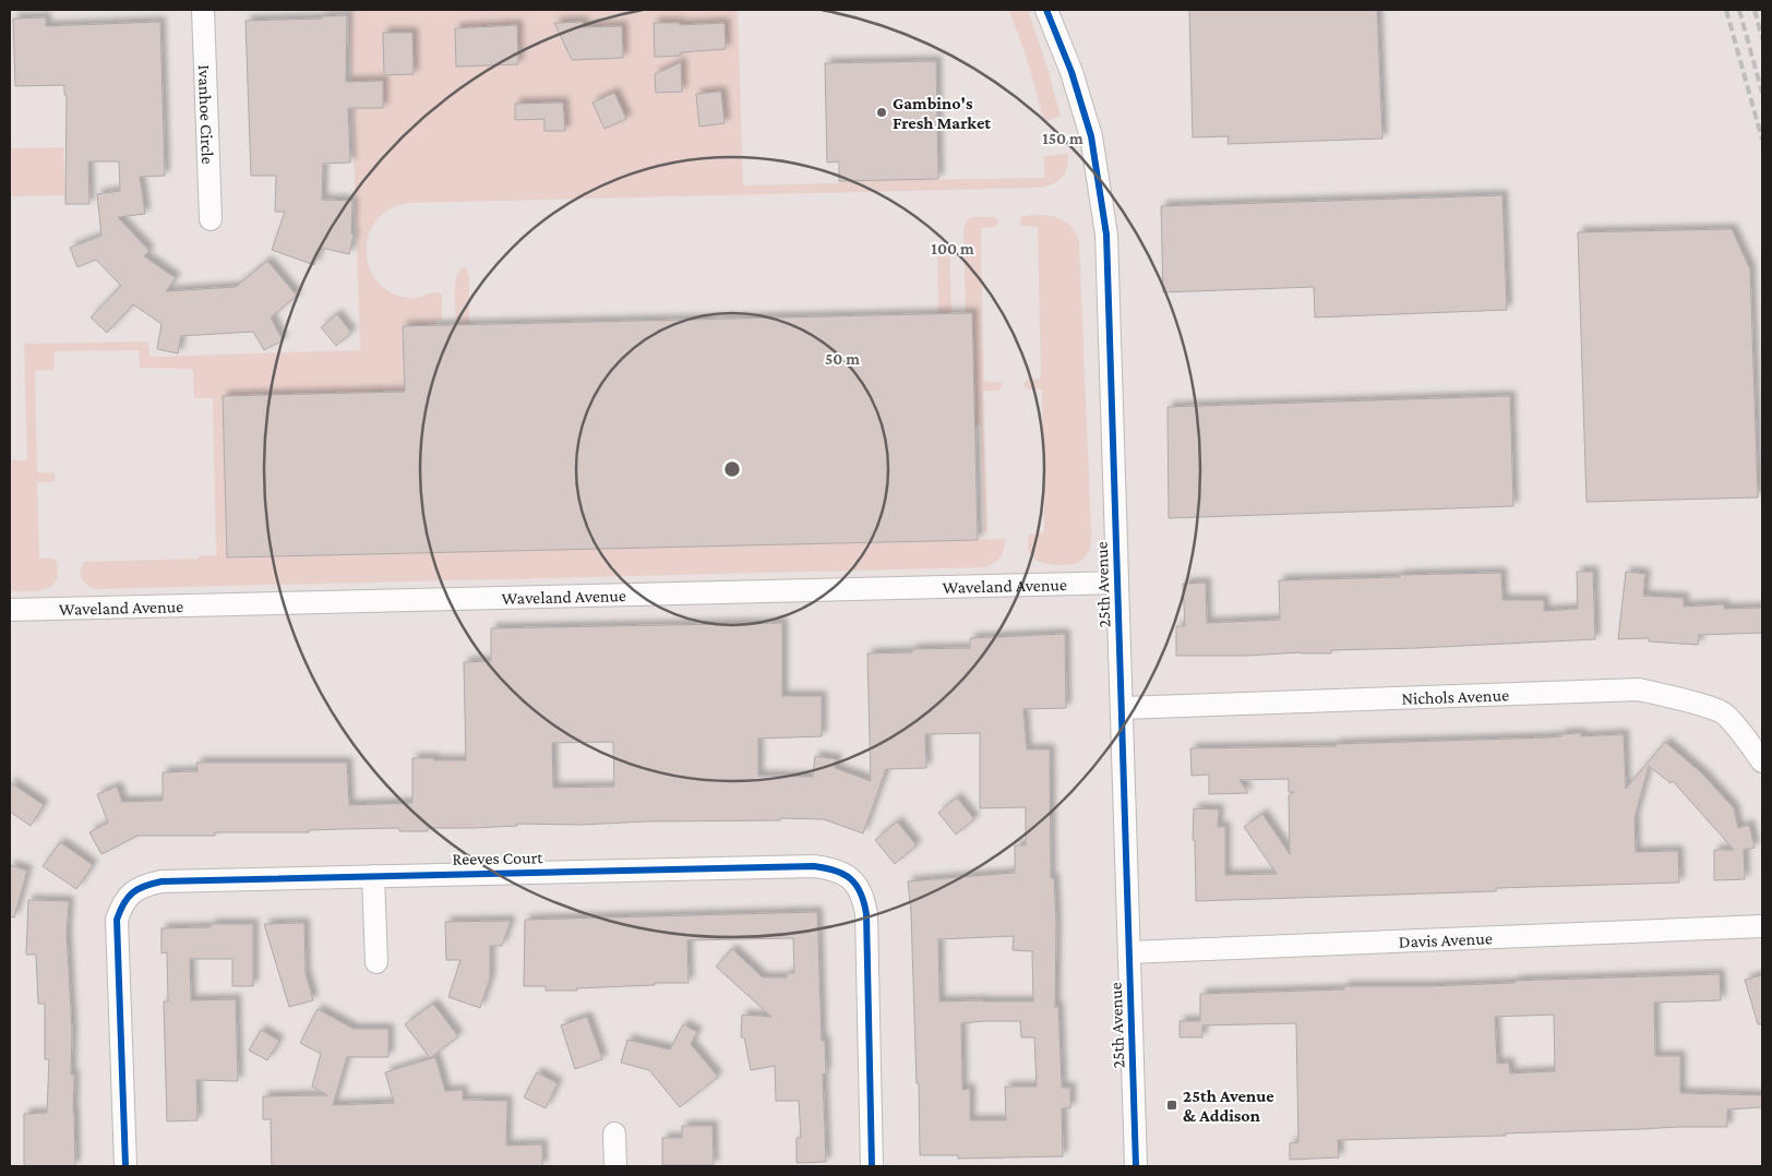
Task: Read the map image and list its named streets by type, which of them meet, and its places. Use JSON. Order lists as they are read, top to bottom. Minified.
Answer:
{"streets":{"street":["Ivanhoe Circle","25th Avenue","Waveland Avenue","Nichols Avenue","Reeves Court","Davis Avenue"]},"crossings":[["25th Avenue","Waveland Avenue"],["25th Avenue","Nichols Avenue"],["25th Avenue","Davis Avenue"]],"places":{"other":["Gambino's Fresh Market"],"transit":["25th Avenue & Addison"]},"rings":["150 m","100 m","50 m"]}
